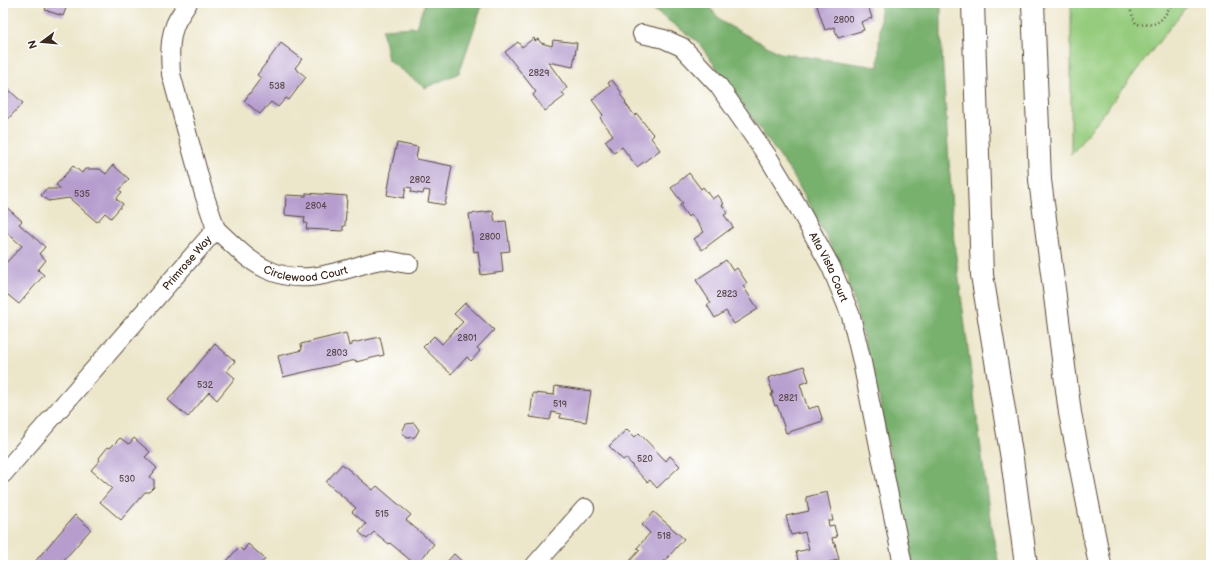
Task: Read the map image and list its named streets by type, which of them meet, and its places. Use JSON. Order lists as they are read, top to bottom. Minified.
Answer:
{"streets":{"street":["Primrose Way","Circlewood Court","Alta Vista Court"]},"crossings":[["Primrose Way","Circlewood Court"]],"house_numbers":["2800","2829","538","2802","535","2804","2800","2823","2801","2803","532","2821","519","520","530","515","518"],"north":"left"}
